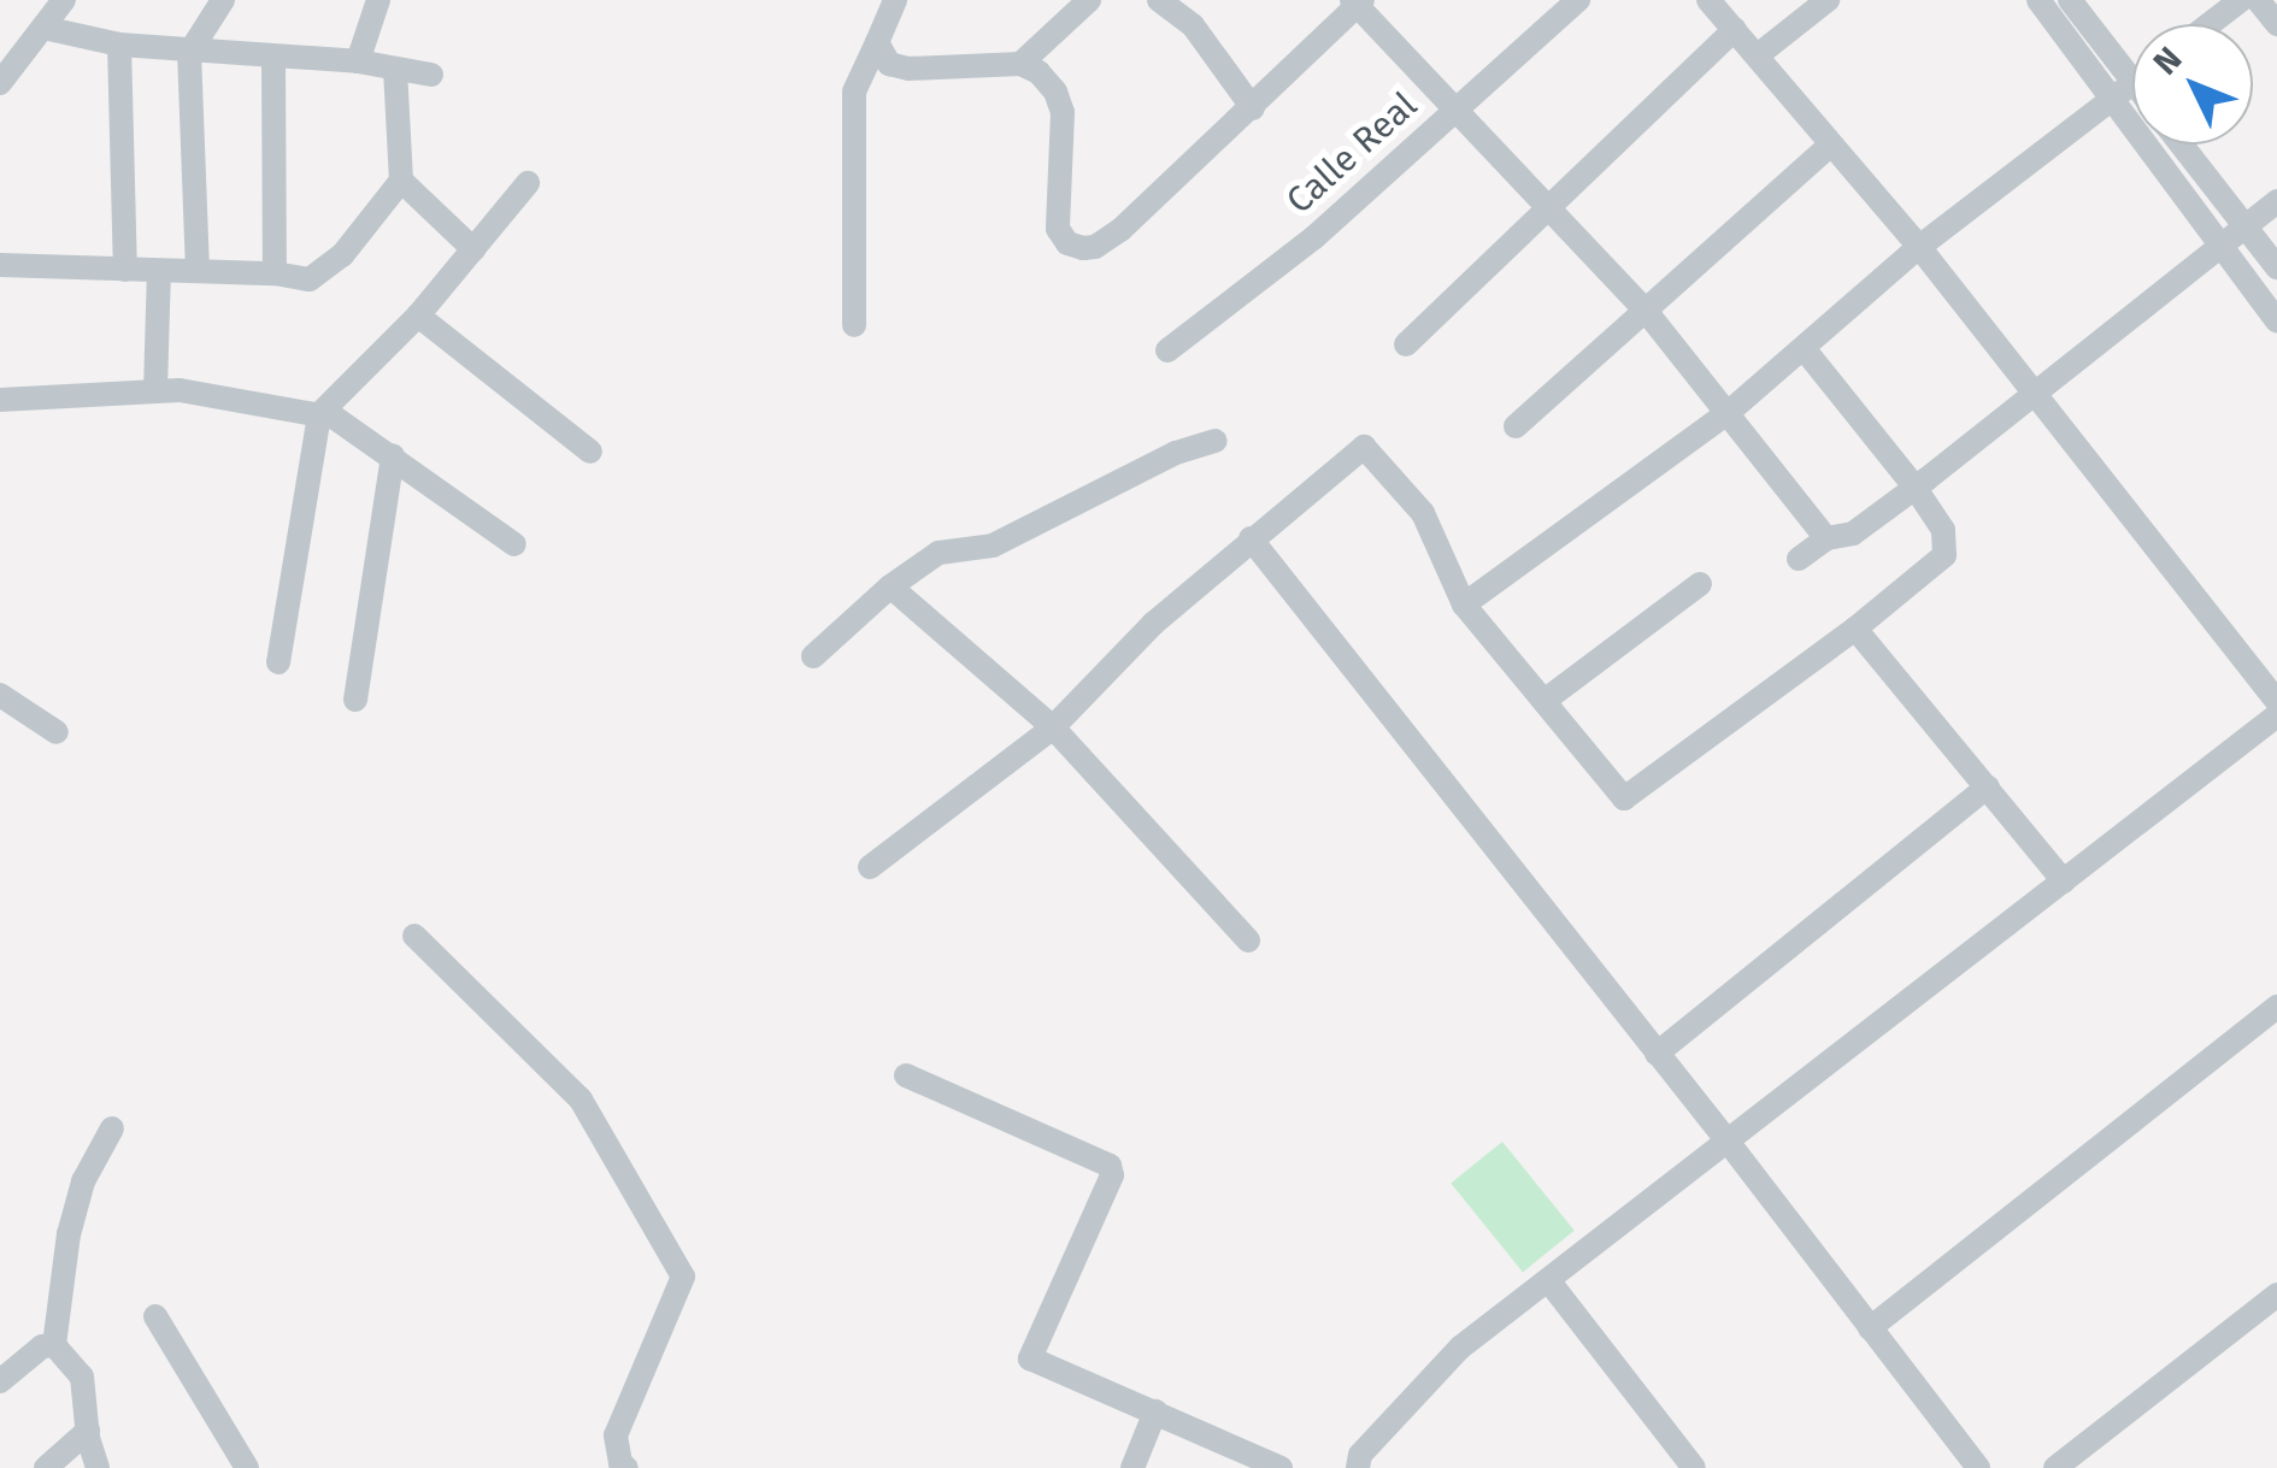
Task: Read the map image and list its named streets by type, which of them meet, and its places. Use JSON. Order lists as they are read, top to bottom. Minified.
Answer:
{"streets":{"street":["Calle Real"]},"north":"top left"}
